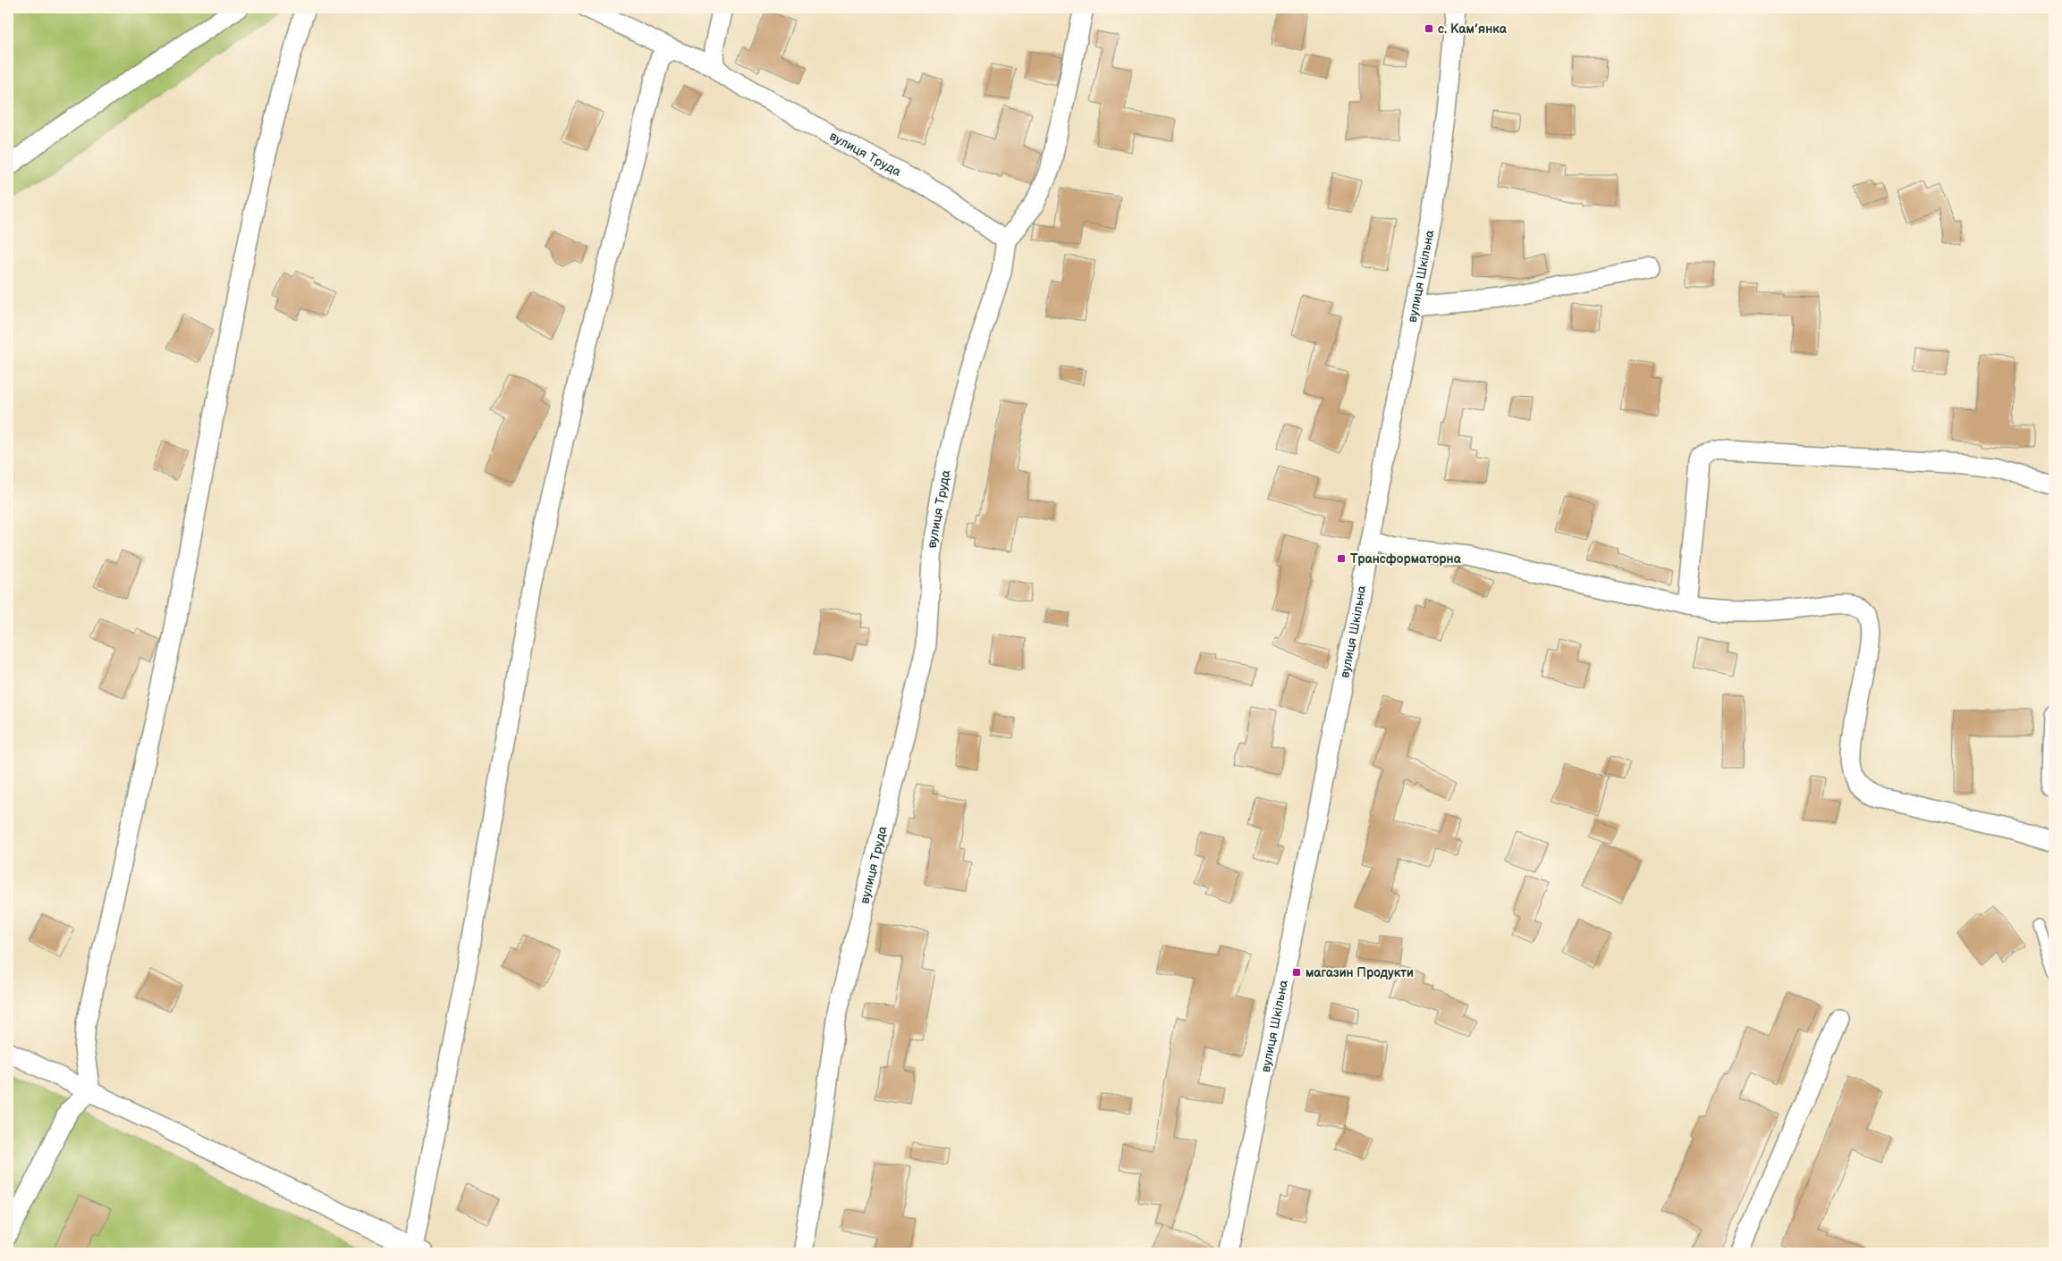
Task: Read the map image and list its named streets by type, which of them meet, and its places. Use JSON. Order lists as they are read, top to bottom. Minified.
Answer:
{"streets":{"street":["вулиця Труда","вулиця Шкільна"]},"places":{"transit":["с. Кам’янка","Трансформаторна","магазин Продукти"]}}
